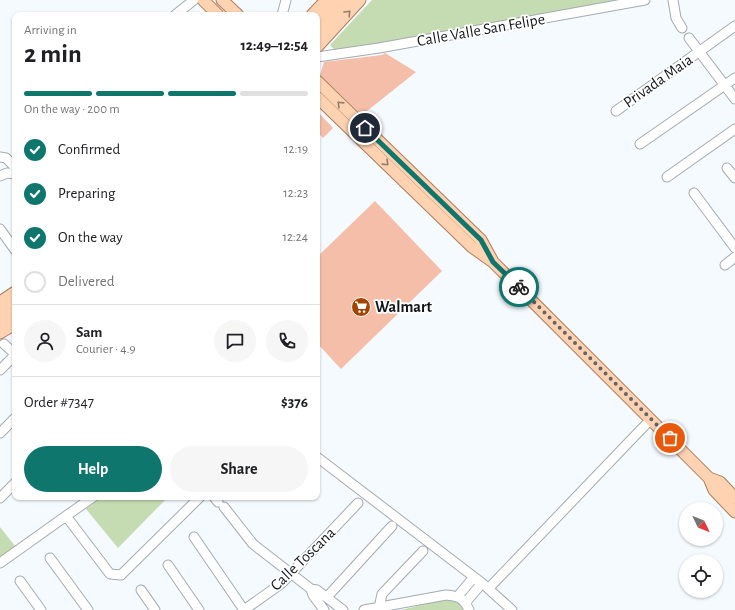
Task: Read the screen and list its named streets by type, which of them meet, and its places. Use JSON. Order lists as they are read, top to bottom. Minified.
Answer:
{"streets":{"street":["Calle Valle San Felipe","Privada Maia","Calle Toscana"]},"places":{"supermarket":["Walmart"]},"north":"bottom right","page":{"heading":["2 min","Arriving in","12:49–12:54"],"panel":["Sam","Courier · 4.9","Order #7347","$376"],"bar":"On the way · 200 m","list":[["Confirmed","12:19"],["Preparing","12:23"],["On the way","12:24"],"Delivered"],"buttons":["Help","Share"]}}
